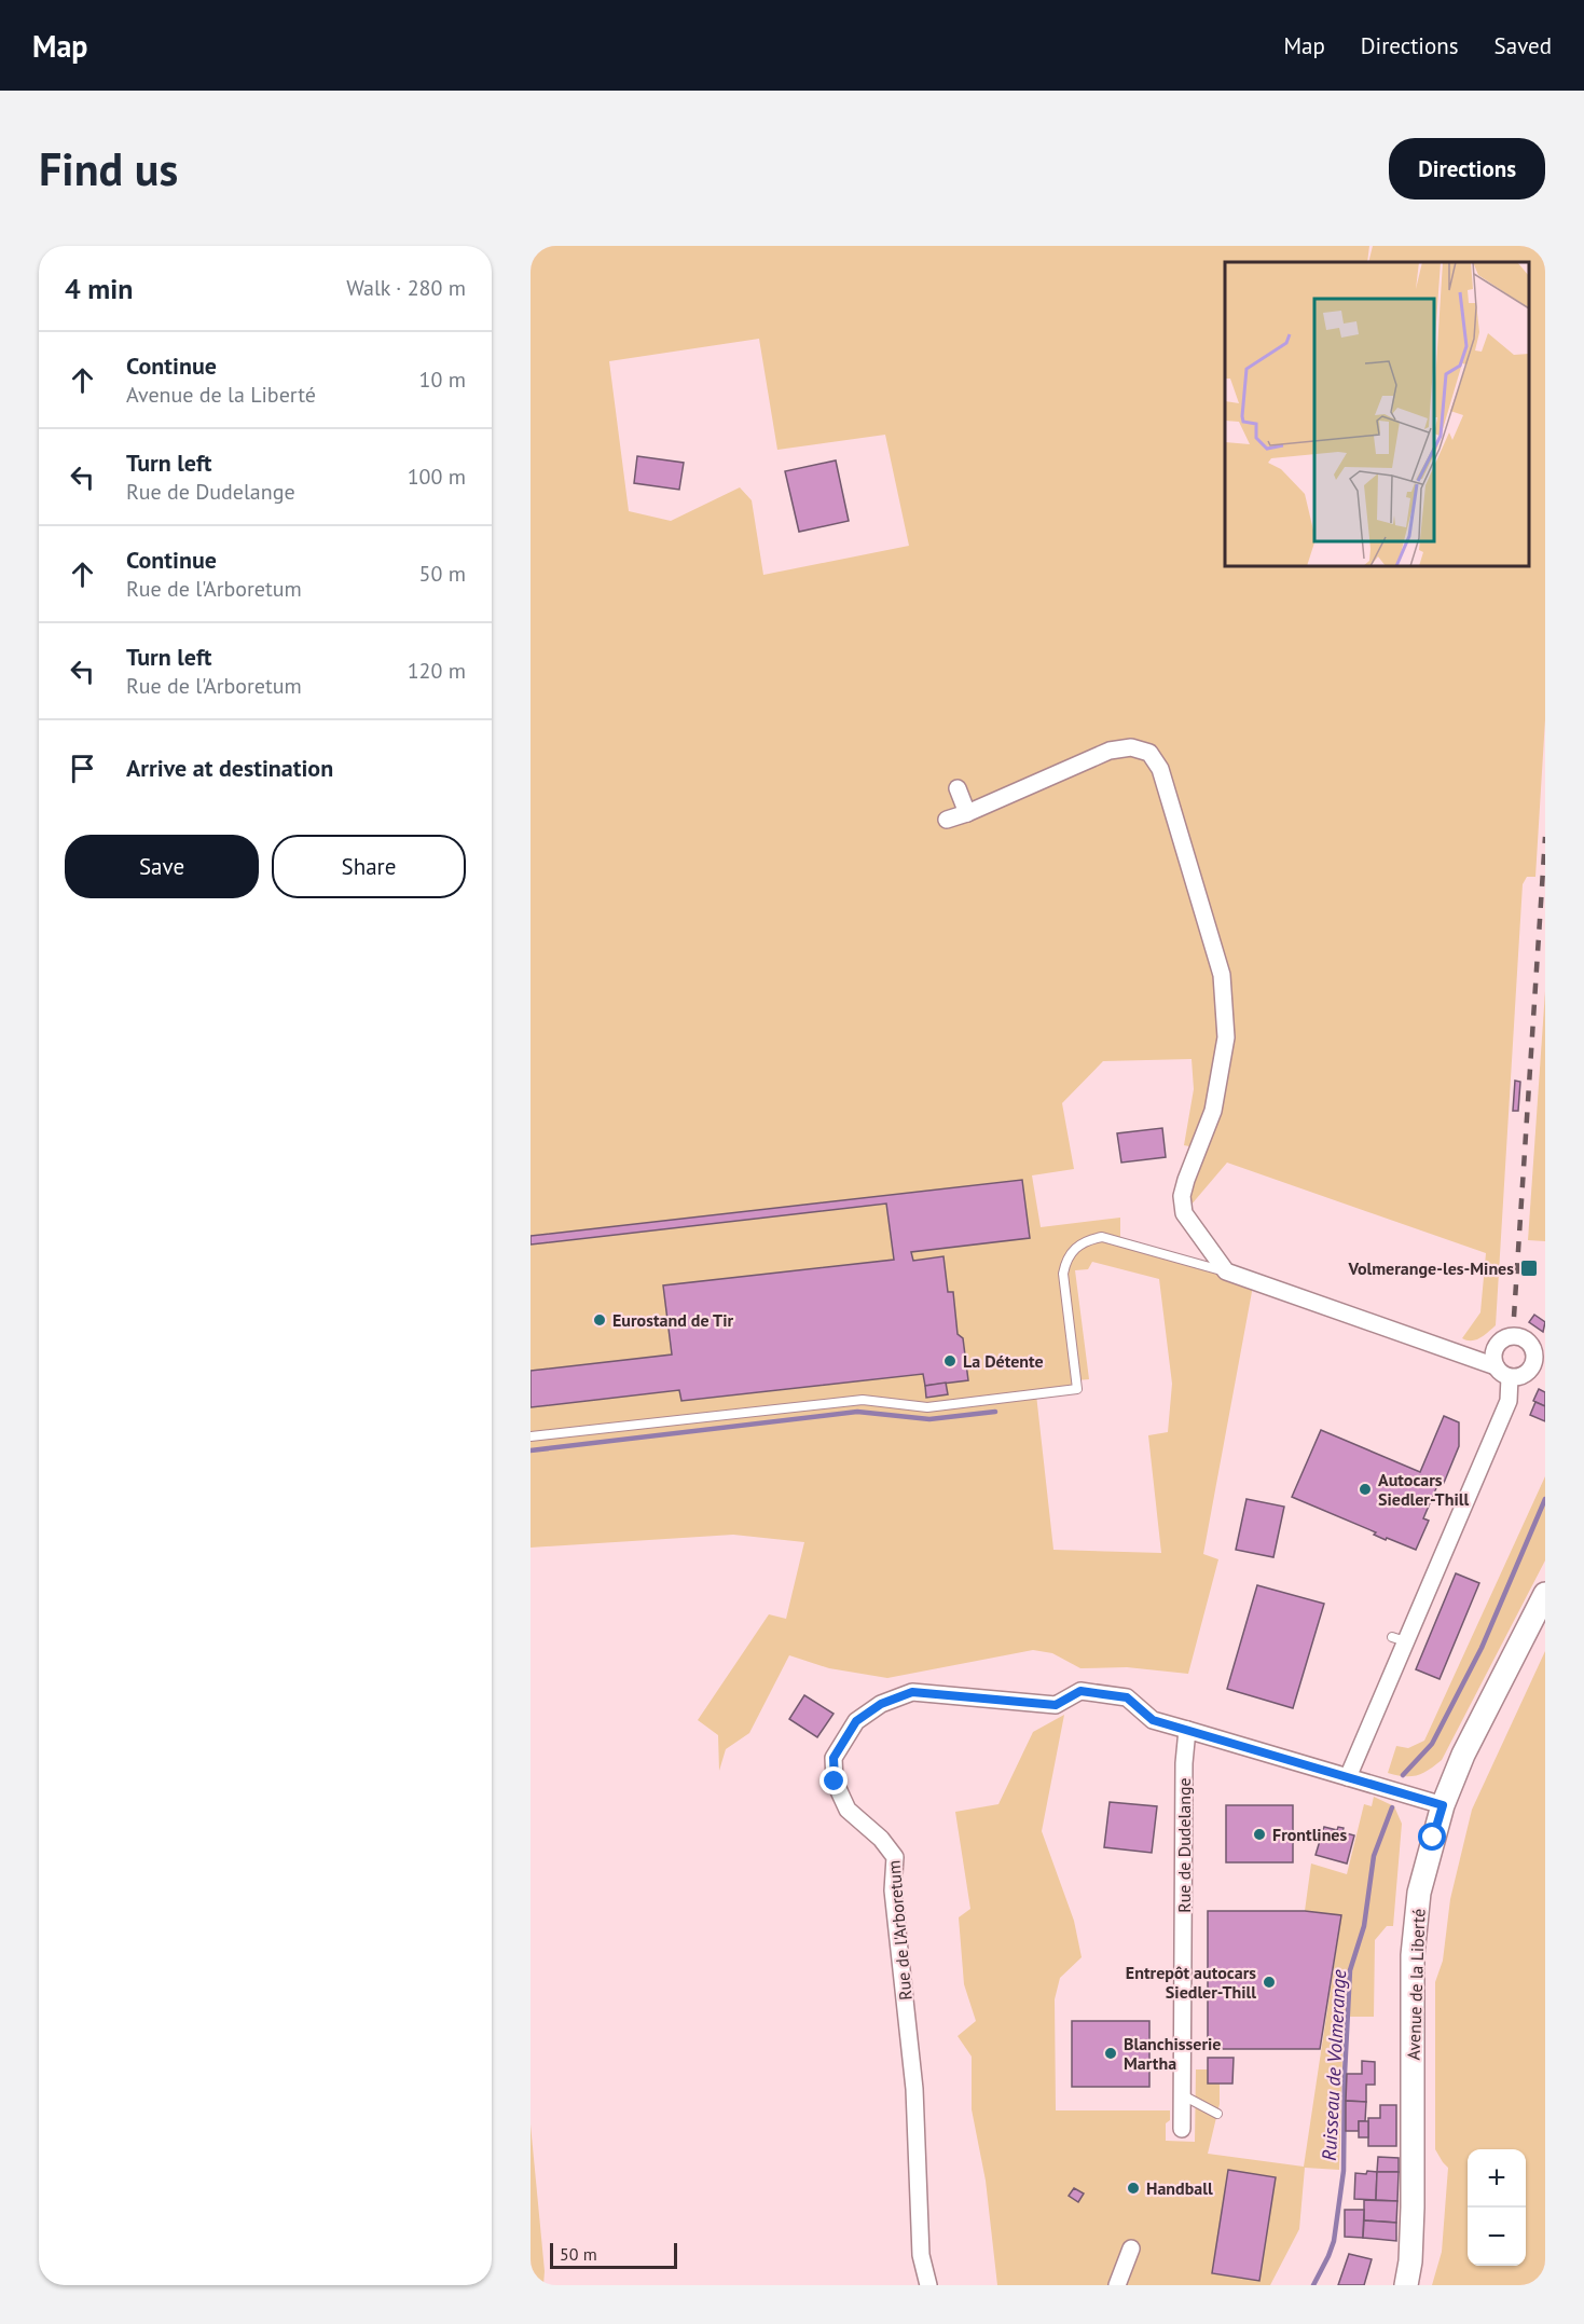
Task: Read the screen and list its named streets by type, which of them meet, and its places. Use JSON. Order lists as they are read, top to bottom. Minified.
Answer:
{"streets":{"main road":["Avenue de la Liberté"],"street":["Rue de Dudelange","Rue de l'Arboretum"]},"crossings":[["Rue de Dudelange","Rue de l'Arboretum"]],"water":["Ruisseau de Volmerange"],"places":{"transit":["Volmerange-les-Mines"],"other":["Eurostand de Tir","La Détente","Autocars Siedler-Thill","Frontlines","Entrepôt autocars Siedler-Thill","Blanchisserie Martha","Handball"]},"scale_bar":"50 m","page":{"header":"Map","nav":["Map","Directions","Saved"],"buttons":["Directions",["Save","Share"]],"title":"Find us","heading":["4 min","Walk · 280 m"],"list":[["Continue","Avenue de la Liberté","10 m"],["Turn left","Rue de Dudelange","100 m"],["Continue","Rue de l'Arboretum","50 m"],["Turn left","Rue de l'Arboretum","120 m"],"Arrive at destination"],"map_buttons":["+","−"],"scale":"50 m"}}
